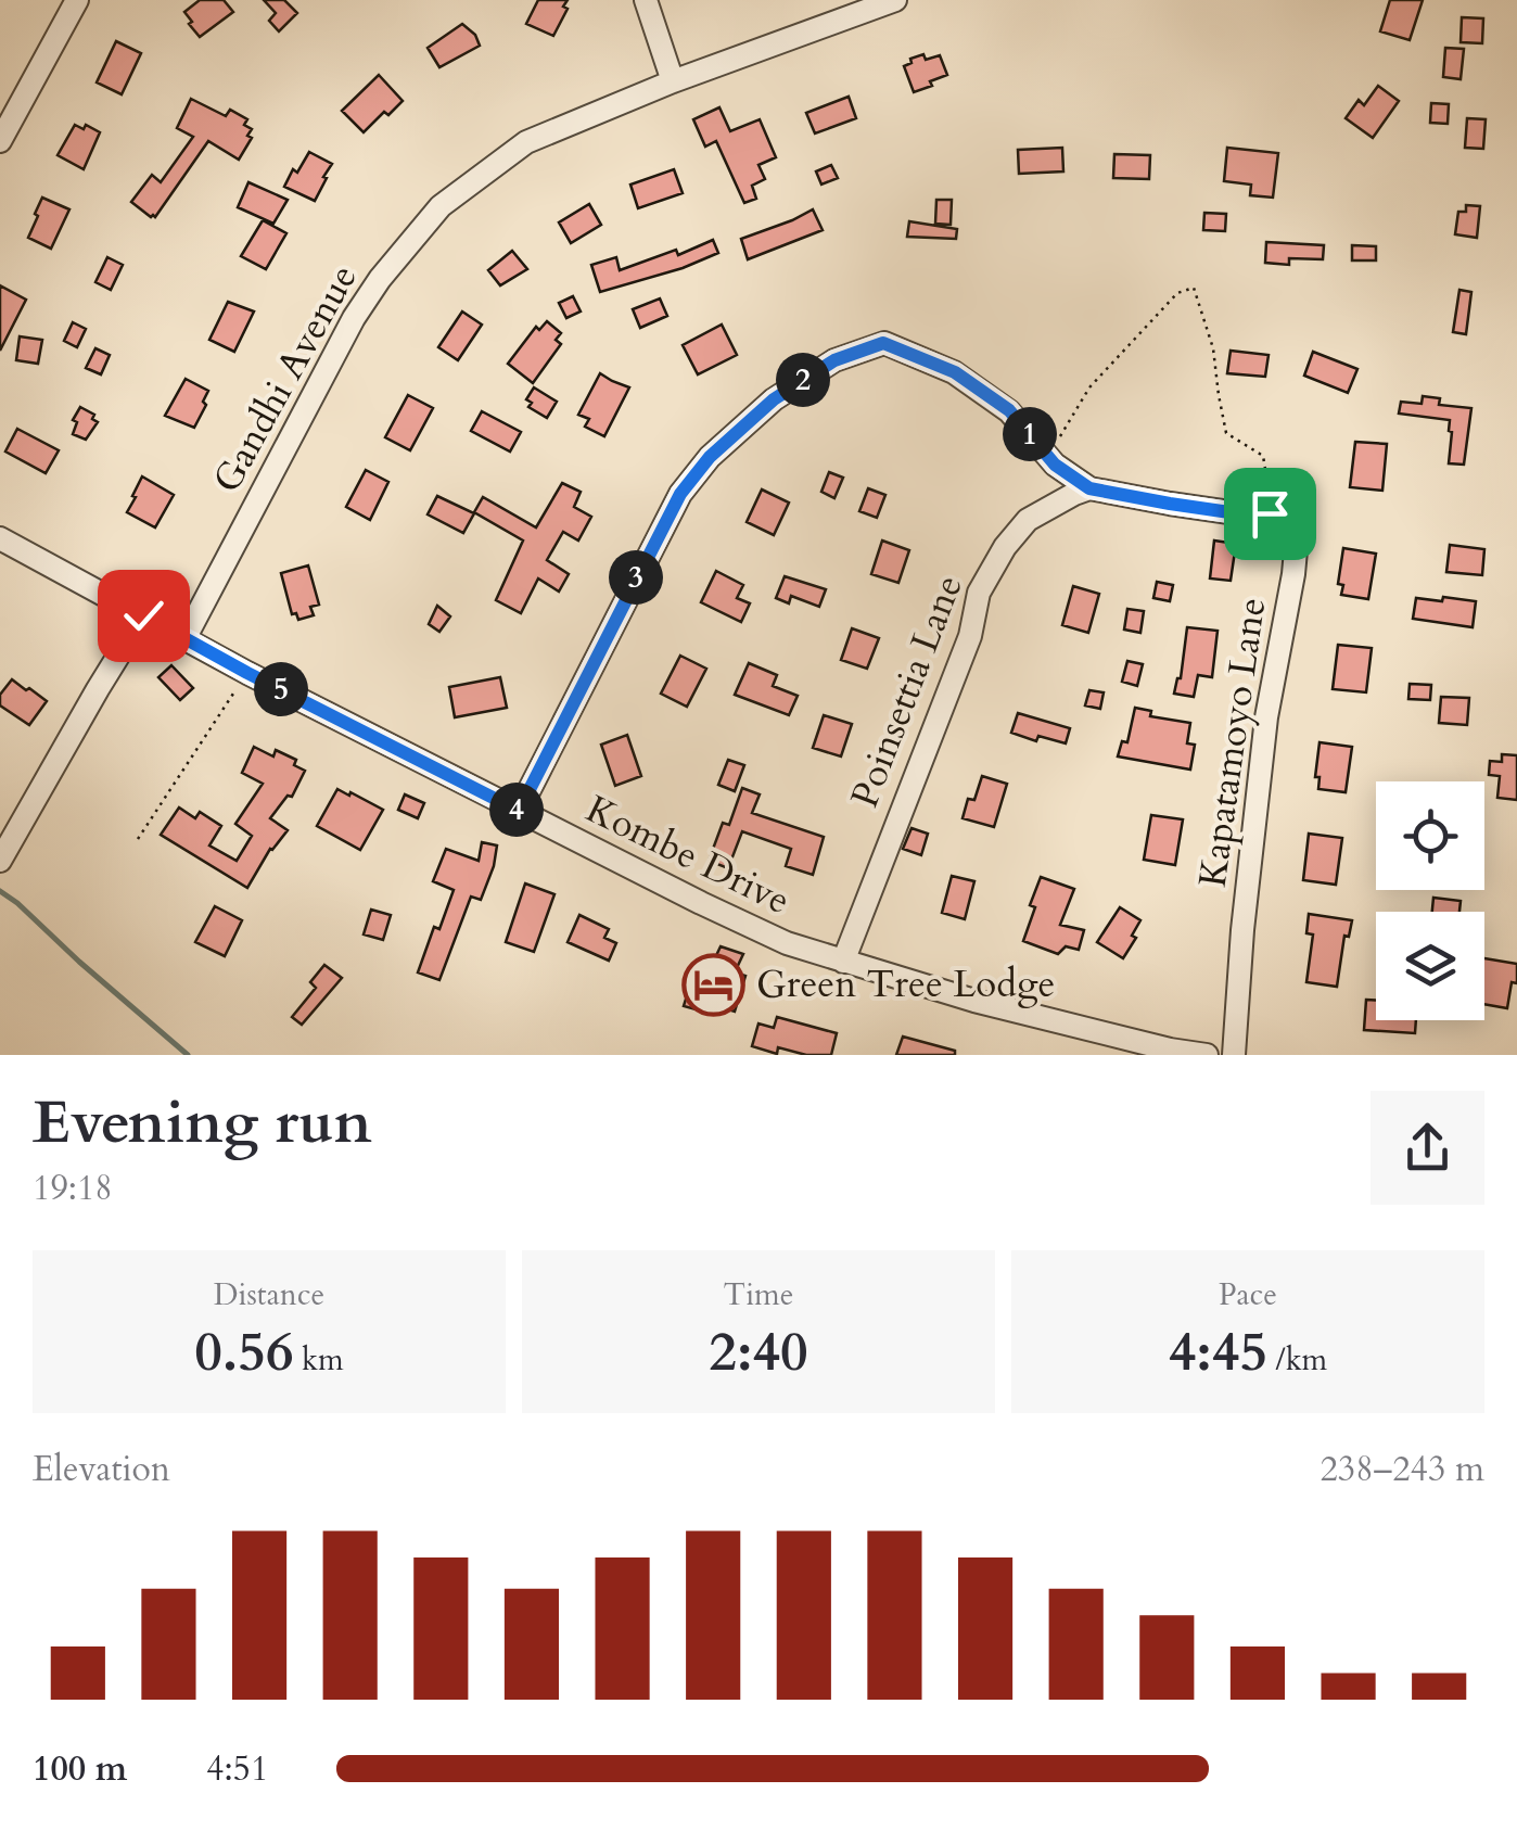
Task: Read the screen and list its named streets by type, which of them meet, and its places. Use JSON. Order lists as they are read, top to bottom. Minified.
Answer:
{"streets":{"street":["Gandhi Avenue","Poinsettia Lane","Kapatamoyo Lane","Kombe Drive"]},"crossings":[["Gandhi Avenue","Kombe Drive"],["Poinsettia Lane","Kombe Drive"]],"places":{"hotel":["Green Tree Lodge"]},"page":{"pins":["2","1","3","5","4"],"heading":["Evening run","19:18"],"stats":[["Distance","0.56 km"],["Time","2:40"],["Pace","4:45 /km"]],"chart":["Elevation","238–243 m"],"list":[{"name":"100 m","note":"4:51"}]}}
